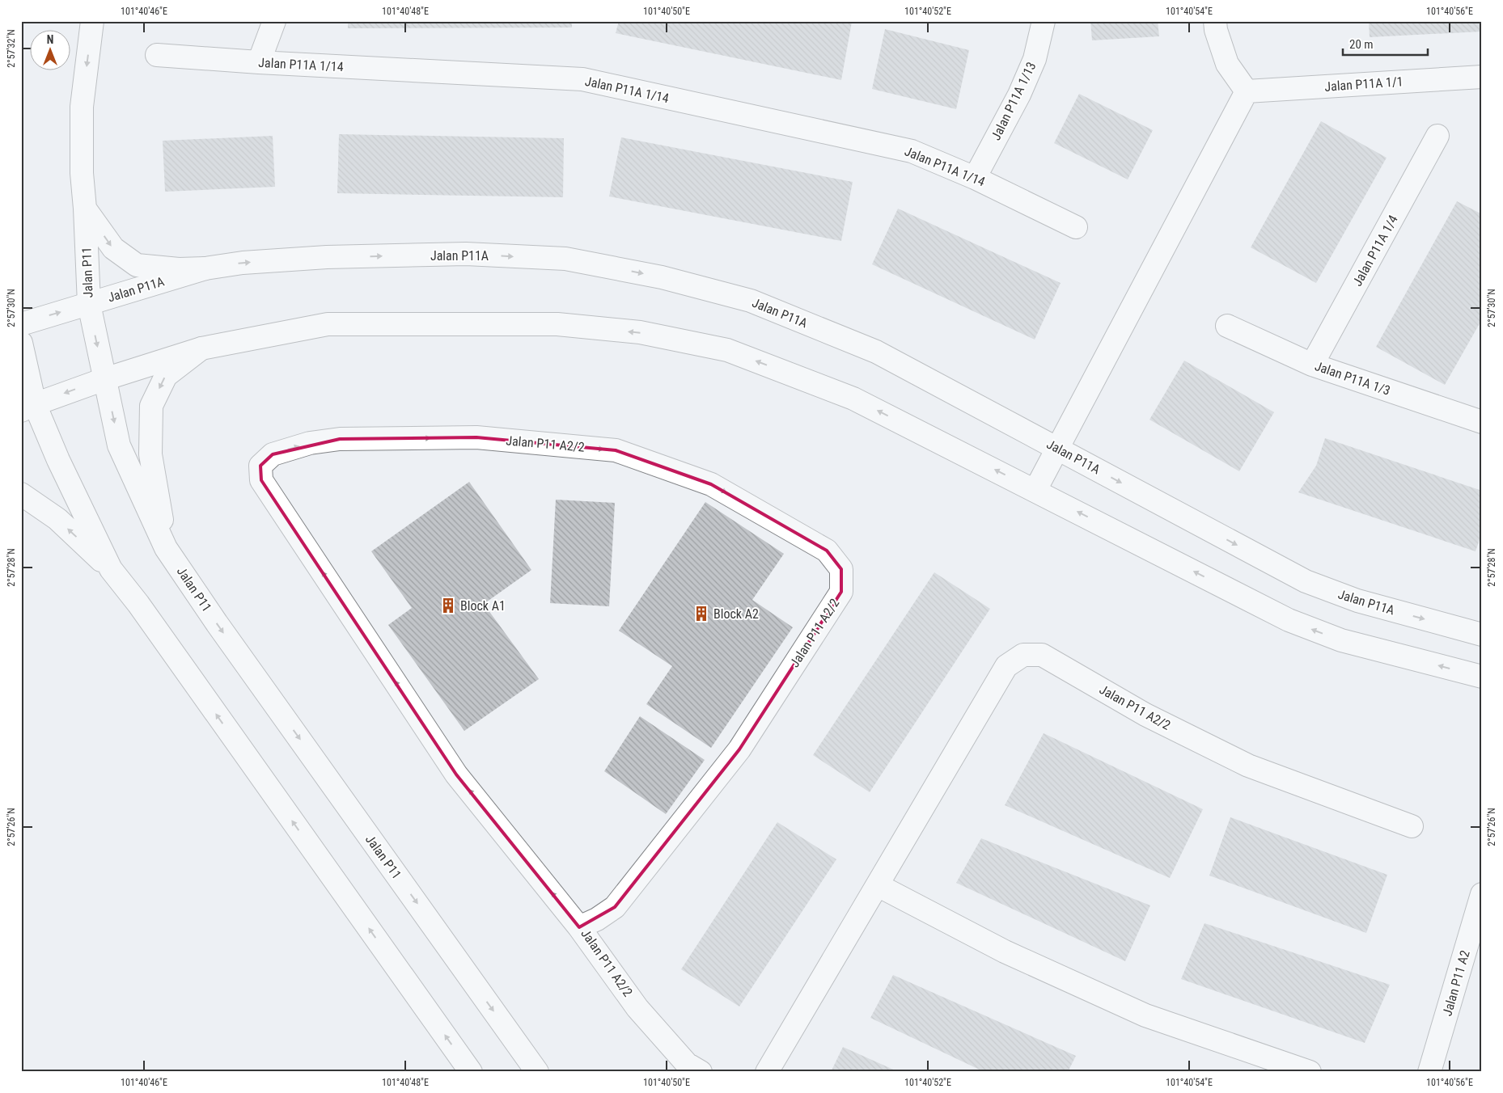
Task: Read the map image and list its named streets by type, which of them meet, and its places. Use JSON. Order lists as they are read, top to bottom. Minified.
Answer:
{"streets":{"street":["Jalan P11A 1/14","Jalan P11A 1/1","Jalan P11A 1/13","Jalan P11A 1/4","Jalan P11A","Jalan P11","Jalan P11A 1/3","Jalan P11 A2/2","Jalan P11 A2"]},"crossings":[["Jalan P11A 1/14","Jalan P11A 1/13"],["Jalan P11A 1/4","Jalan P11A 1/3"],["Jalan P11A","Jalan P11"]],"places":{"building":["Block A1","Block A2"]},"scale_bar":"20 m","north":"top","coordinates":["101°40'46\"E","101°40'48\"E","101°40'50\"E","101°40'52\"E","101°40'54\"E","101°40'56\"E","2°57'32\"N","2°57'30\"N","2°57'28\"N","2°57'26\"N"]}
